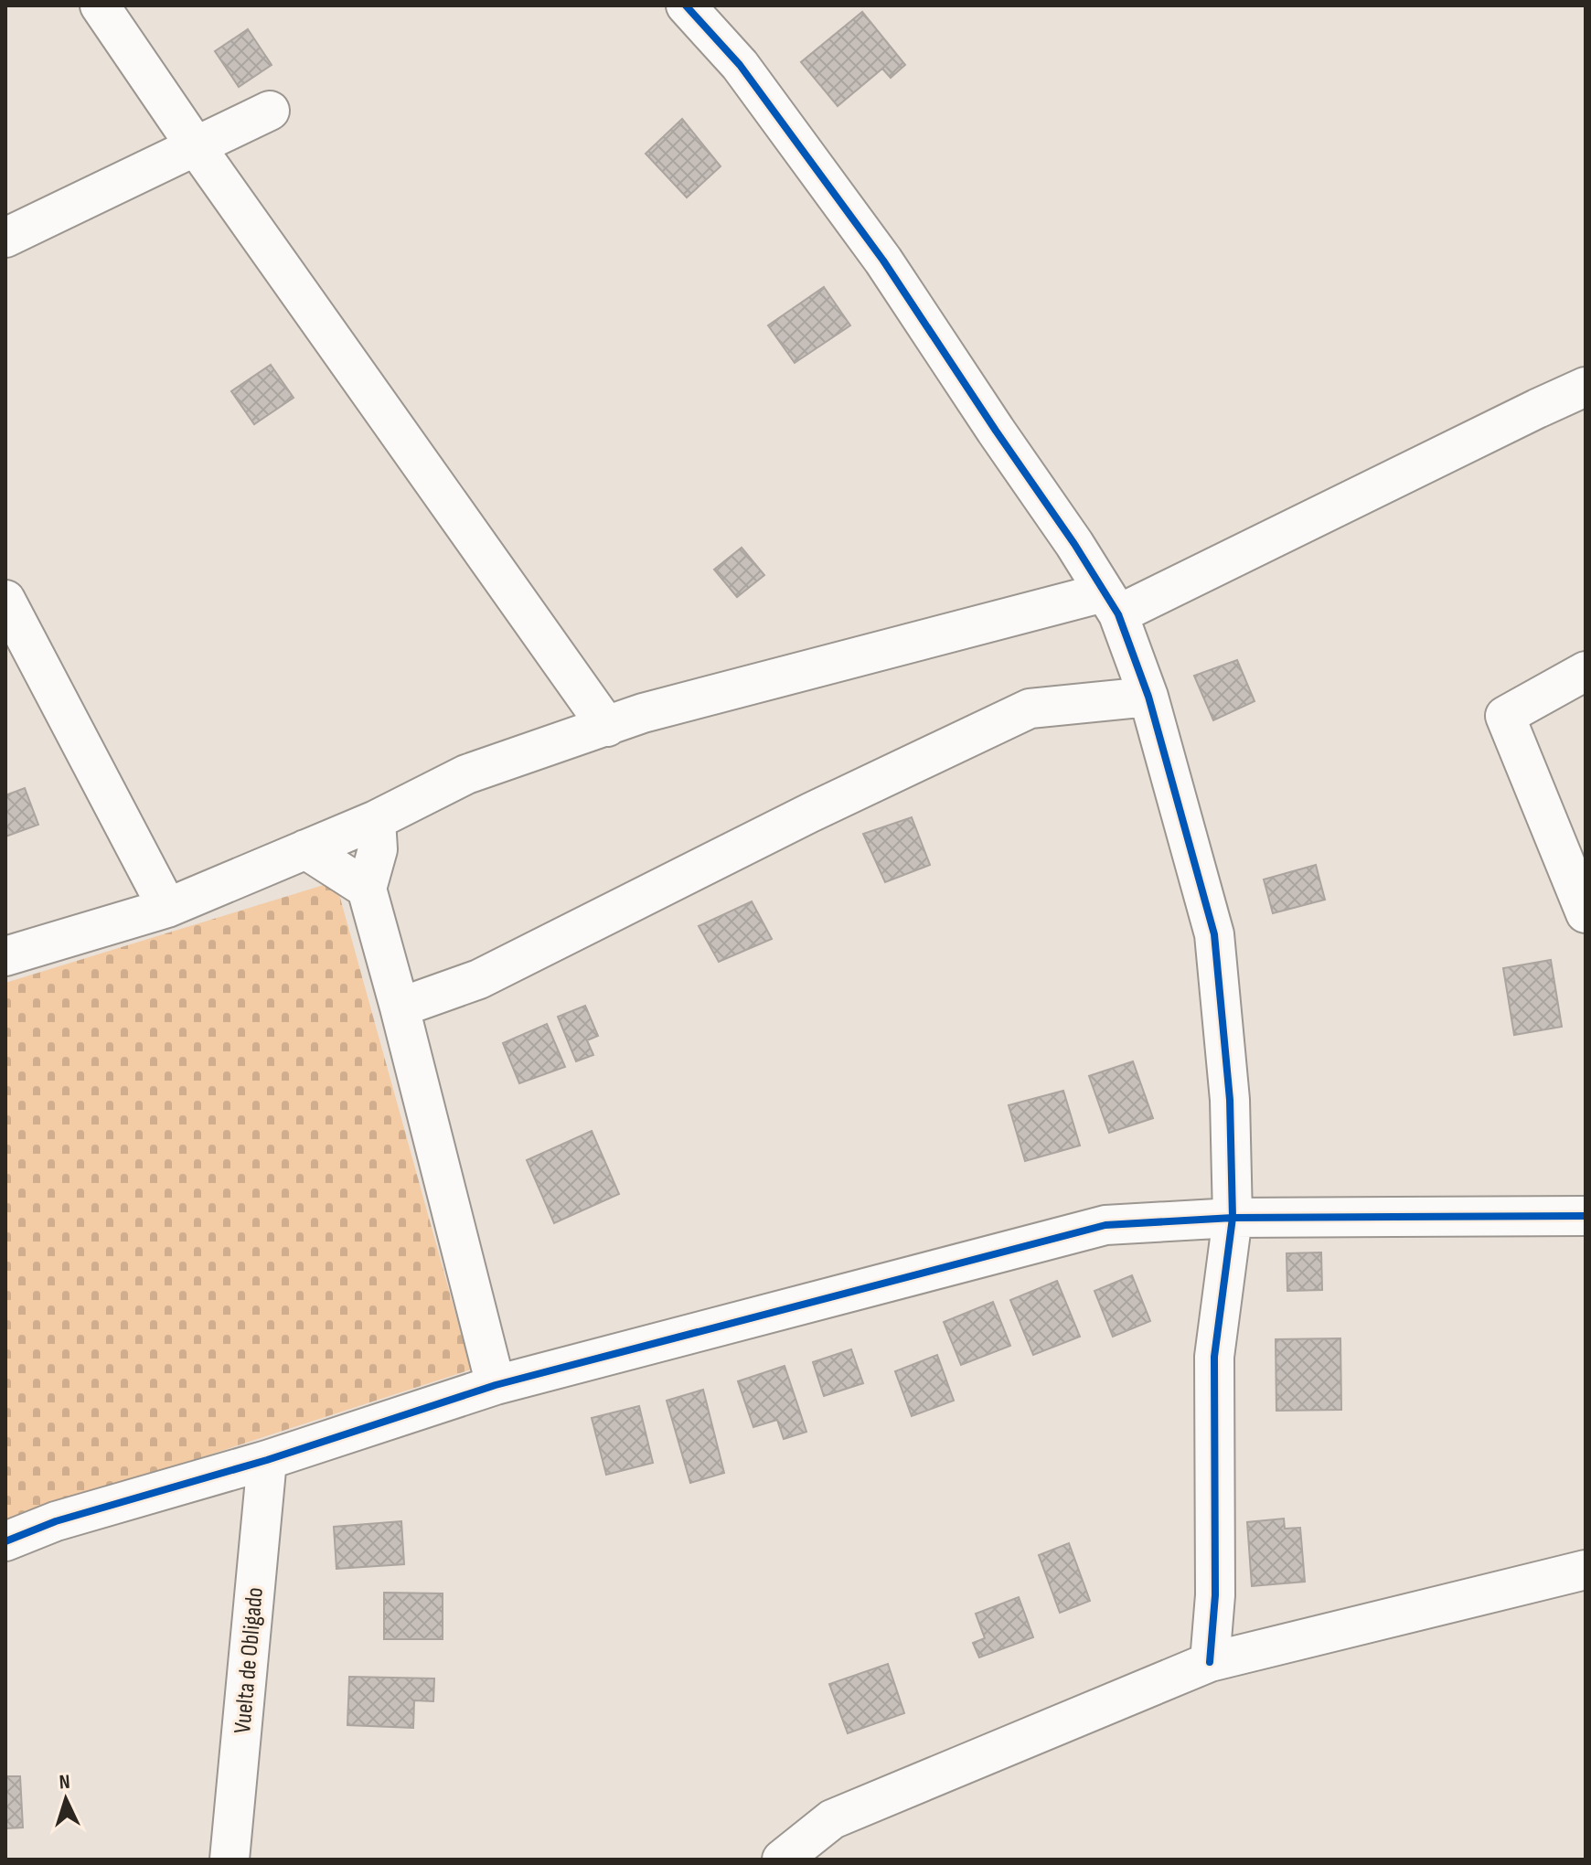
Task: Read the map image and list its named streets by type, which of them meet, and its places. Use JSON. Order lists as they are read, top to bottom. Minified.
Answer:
{"streets":{"street":["Vuelta de Obligado"]},"north":"top"}
